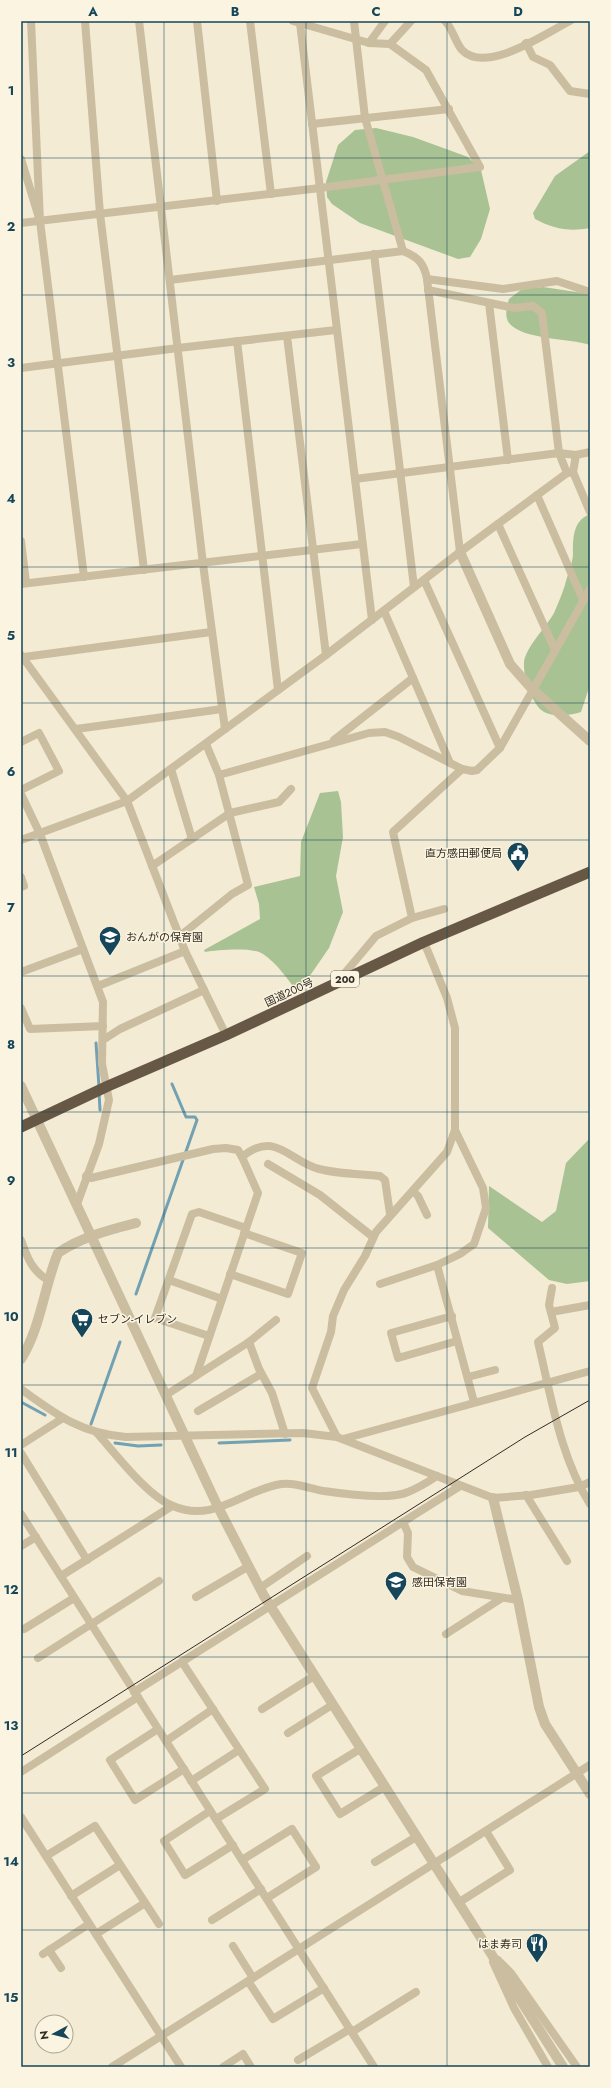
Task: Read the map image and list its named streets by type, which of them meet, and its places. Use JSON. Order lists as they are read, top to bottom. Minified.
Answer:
{"streets":{"highway":["200","国道200号"]},"places":{"public building":["直方感田郵便局"],"school or university":["おんがの保育園","感田保育園"],"supermarket":["セブン-イレブン"],"restaurant":["はま寿司"]},"north":"left","grid":{"columns":["A","B","C","D"],"rows":["1","2","3","4","5","6","7","8","9","10","11","12","13","14","15"]}}
